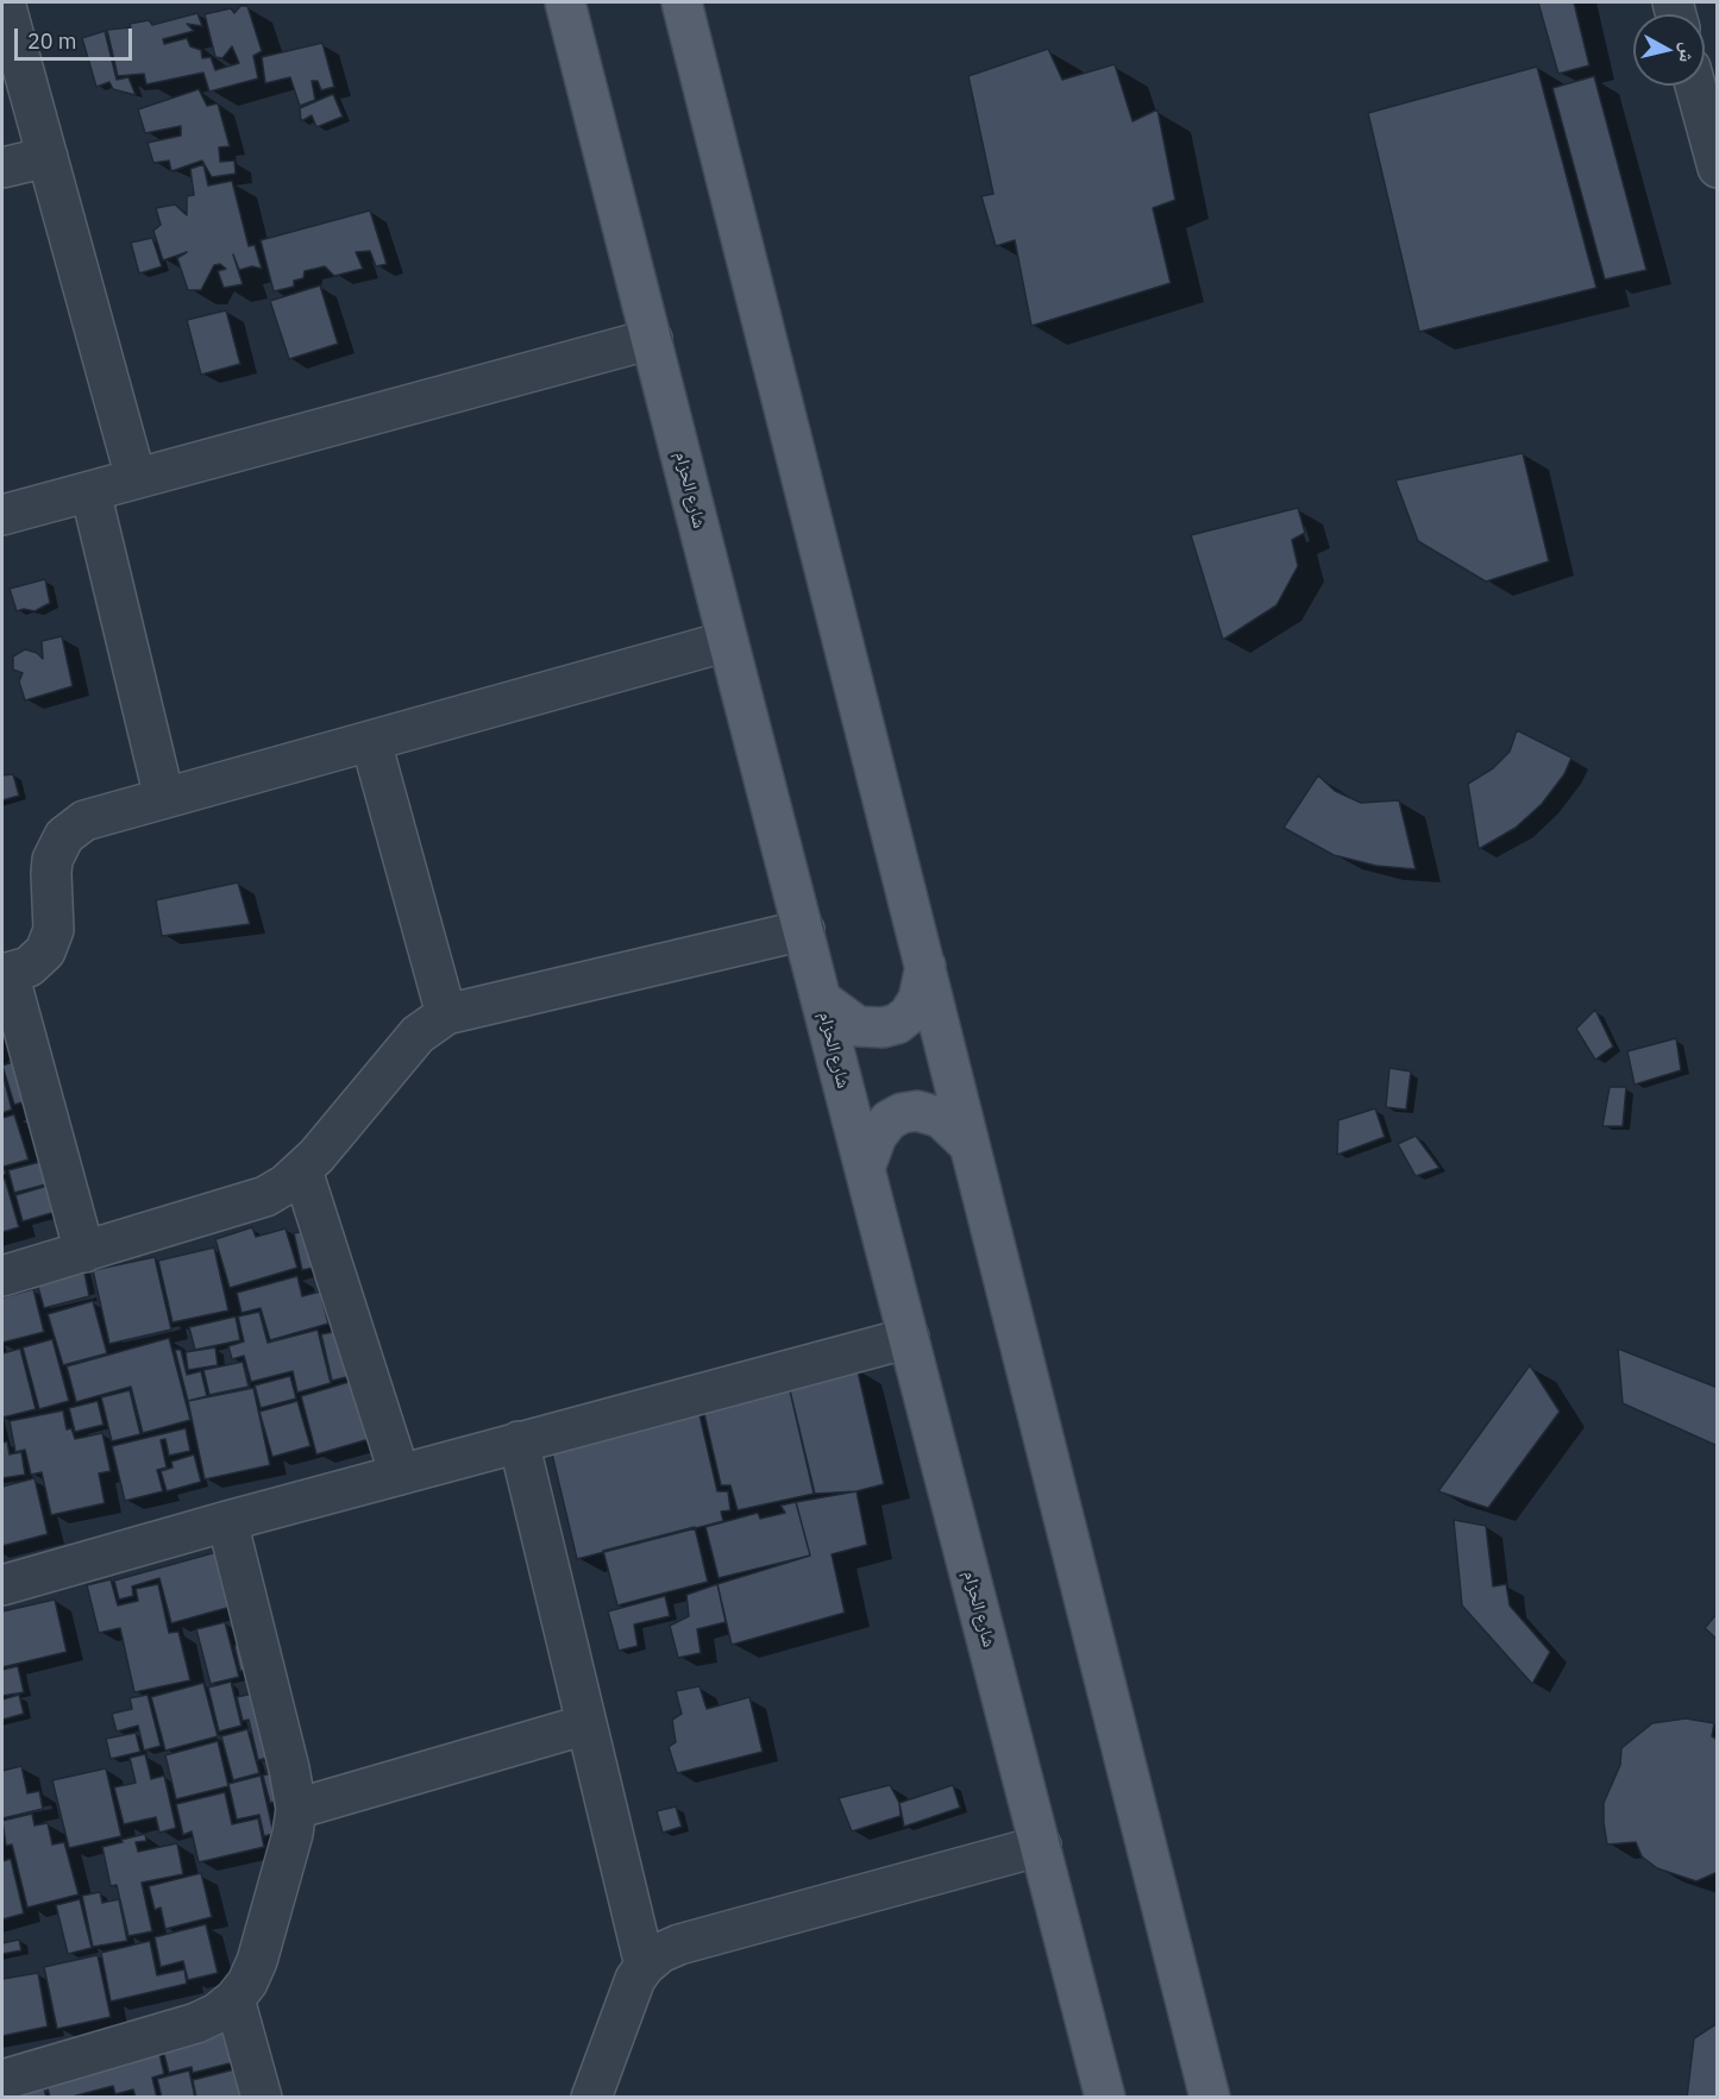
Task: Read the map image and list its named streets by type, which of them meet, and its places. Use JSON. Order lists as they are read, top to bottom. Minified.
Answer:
{"streets":{"main road":["شارع الحزام"]},"scale_bar":"20 m","north":"right"}
